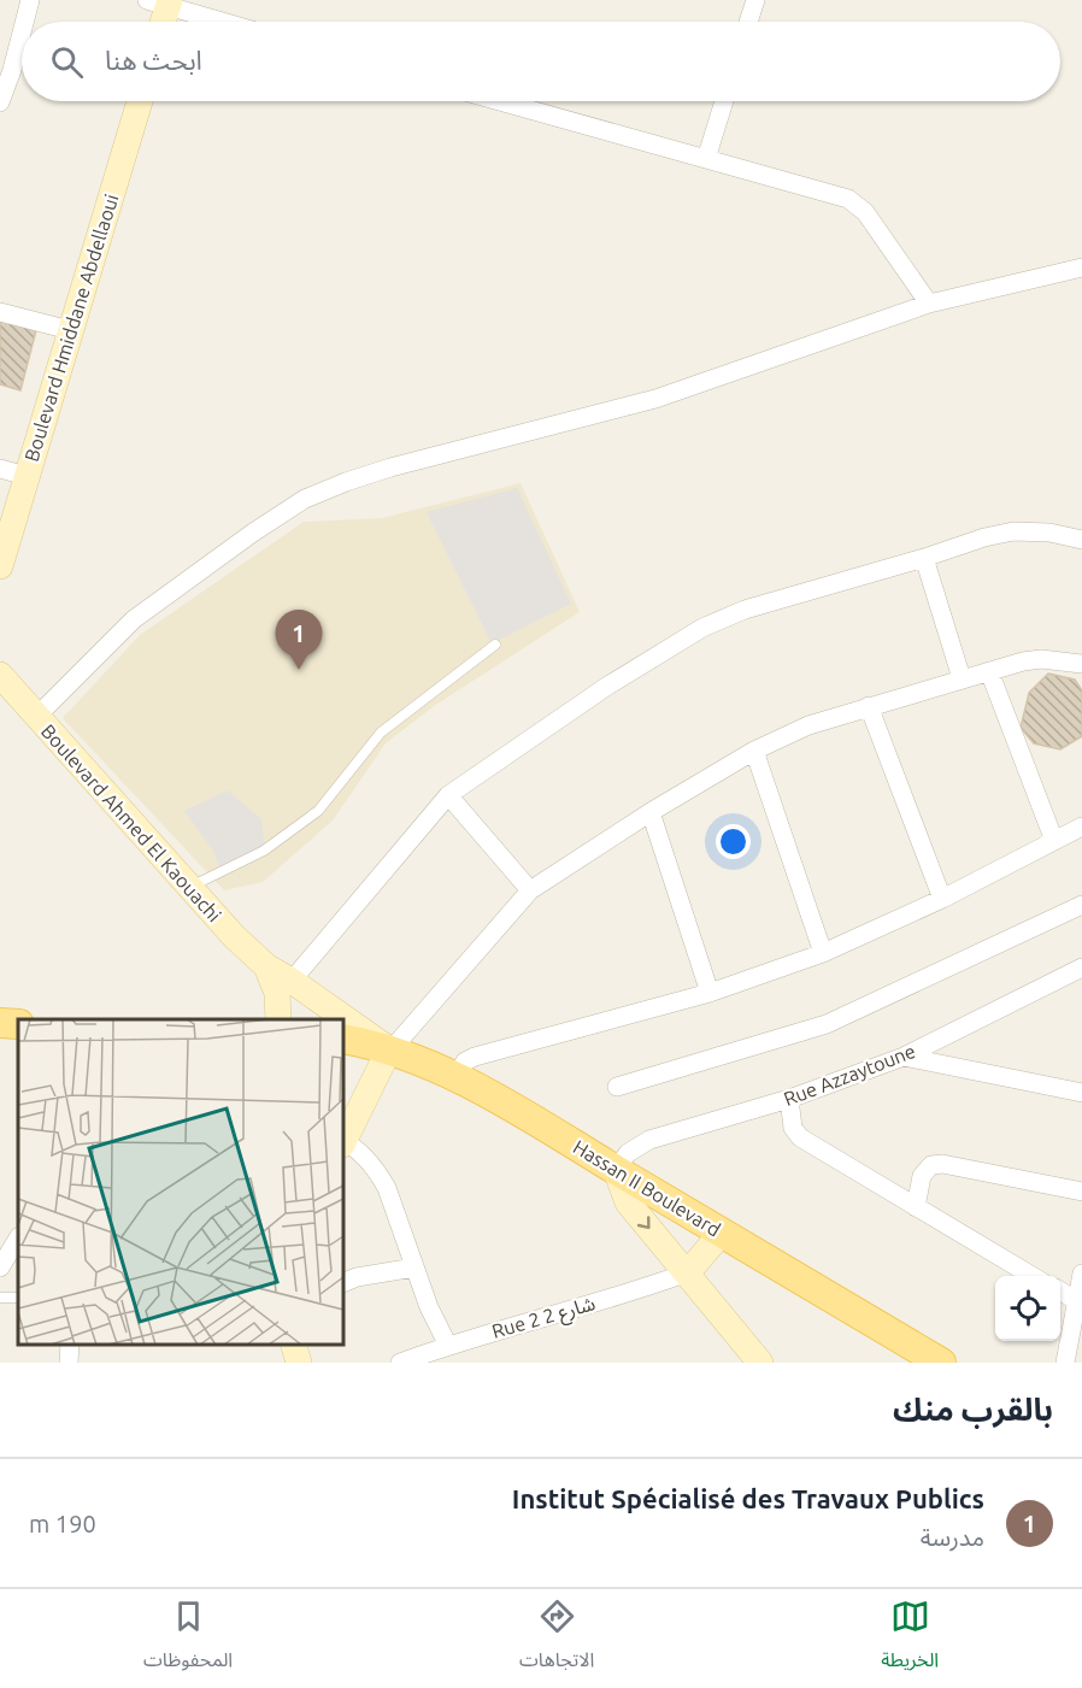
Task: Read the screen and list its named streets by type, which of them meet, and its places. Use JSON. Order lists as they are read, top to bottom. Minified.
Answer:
{"streets":{"main road":["Hassan II Boulevard"],"street":["Boulevard Hmiddane Abdellaoui","Boulevard Ahmed El Kaouachi","Rue Azzaytoune","Rue 2 شارع 2"]},"crossings":[["Boulevard Ahmed El Kaouachi","Hassan II Boulevard"],["Rue Azzaytoune","Hassan II Boulevard"]],"page":{"search":"ابحث هنا","pins":"1","heading":"بالقرب منك","list":[{"mark":"1","name":"Institut Spécialisé des Travaux Publics","note":"مدرسة","value":"190 m"}],"nav":["الخريطة","الاتجاهات","المحفوظات"]}}
